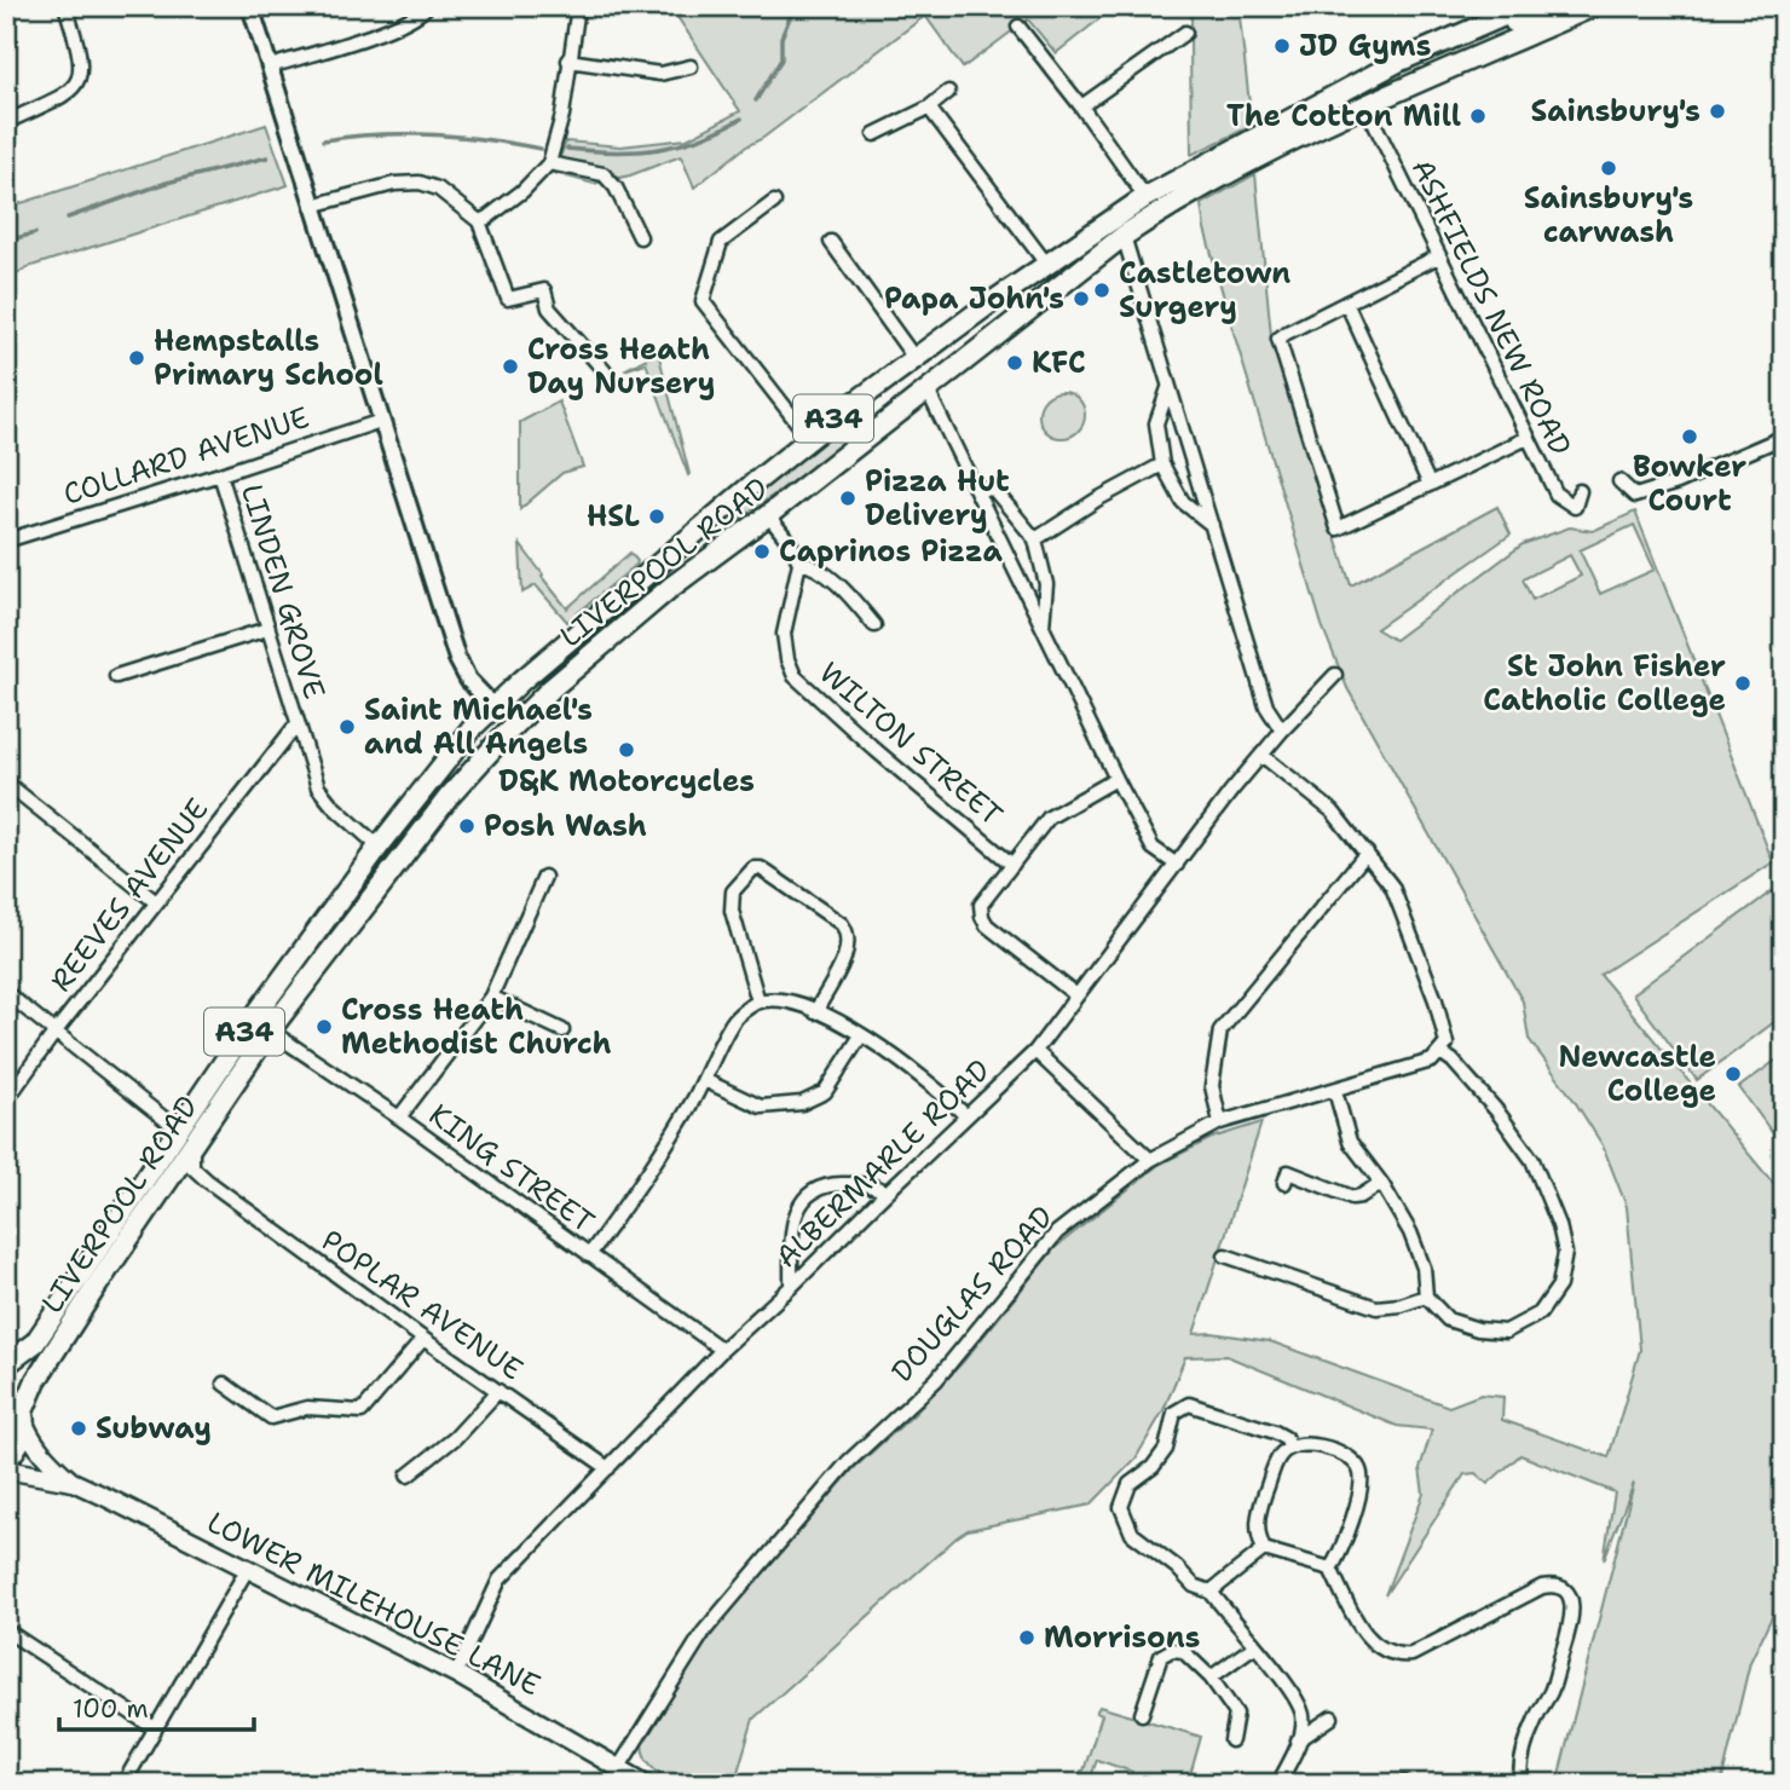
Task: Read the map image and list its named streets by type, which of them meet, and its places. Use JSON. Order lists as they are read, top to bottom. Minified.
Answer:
{"streets":{"highway":["A34","LIVERPOOL ROAD"],"main road":["LOWER MILEHOUSE LANE"],"street":["ASHFIELDS NEW ROAD","COLLARD AVENUE","LINDEN GROVE","WILTON STREET","REEVES AVENUE","ALBERMARLE ROAD","KING STREET","DOUGLAS ROAD","POPLAR AVENUE"]},"crossings":[["ASHFIELDS NEW ROAD","LIVERPOOL ROAD"],["COLLARD AVENUE","LINDEN GROVE"],["LIVERPOOL ROAD","LINDEN GROVE"],["LIVERPOOL ROAD","KING STREET"],["LIVERPOOL ROAD","POPLAR AVENUE"],["LIVERPOOL ROAD","LOWER MILEHOUSE LANE"],["LINDEN GROVE","REEVES AVENUE"],["ALBERMARLE ROAD","KING STREET"],["ALBERMARLE ROAD","POPLAR AVENUE"],["ALBERMARLE ROAD","LOWER MILEHOUSE LANE"],["DOUGLAS ROAD","LOWER MILEHOUSE LANE"]],"places":["JD Gyms","Sainsbury's","The Cotton Mill","Sainsbury's carwash","Castletown Surgery","Papa John's","Hempstalls Primary School","KFC","Cross Heath Day Nursery","Bowker Court","Pizza Hut Delivery","HSL","Caprinos Pizza","St John Fisher Catholic College","Saint Michael's and All Angels","D&K Motorcycles","Posh Wash","Cross Heath Methodist Church","Newcastle College","Subway","Morrisons"],"scale_bar":"100 m"}
